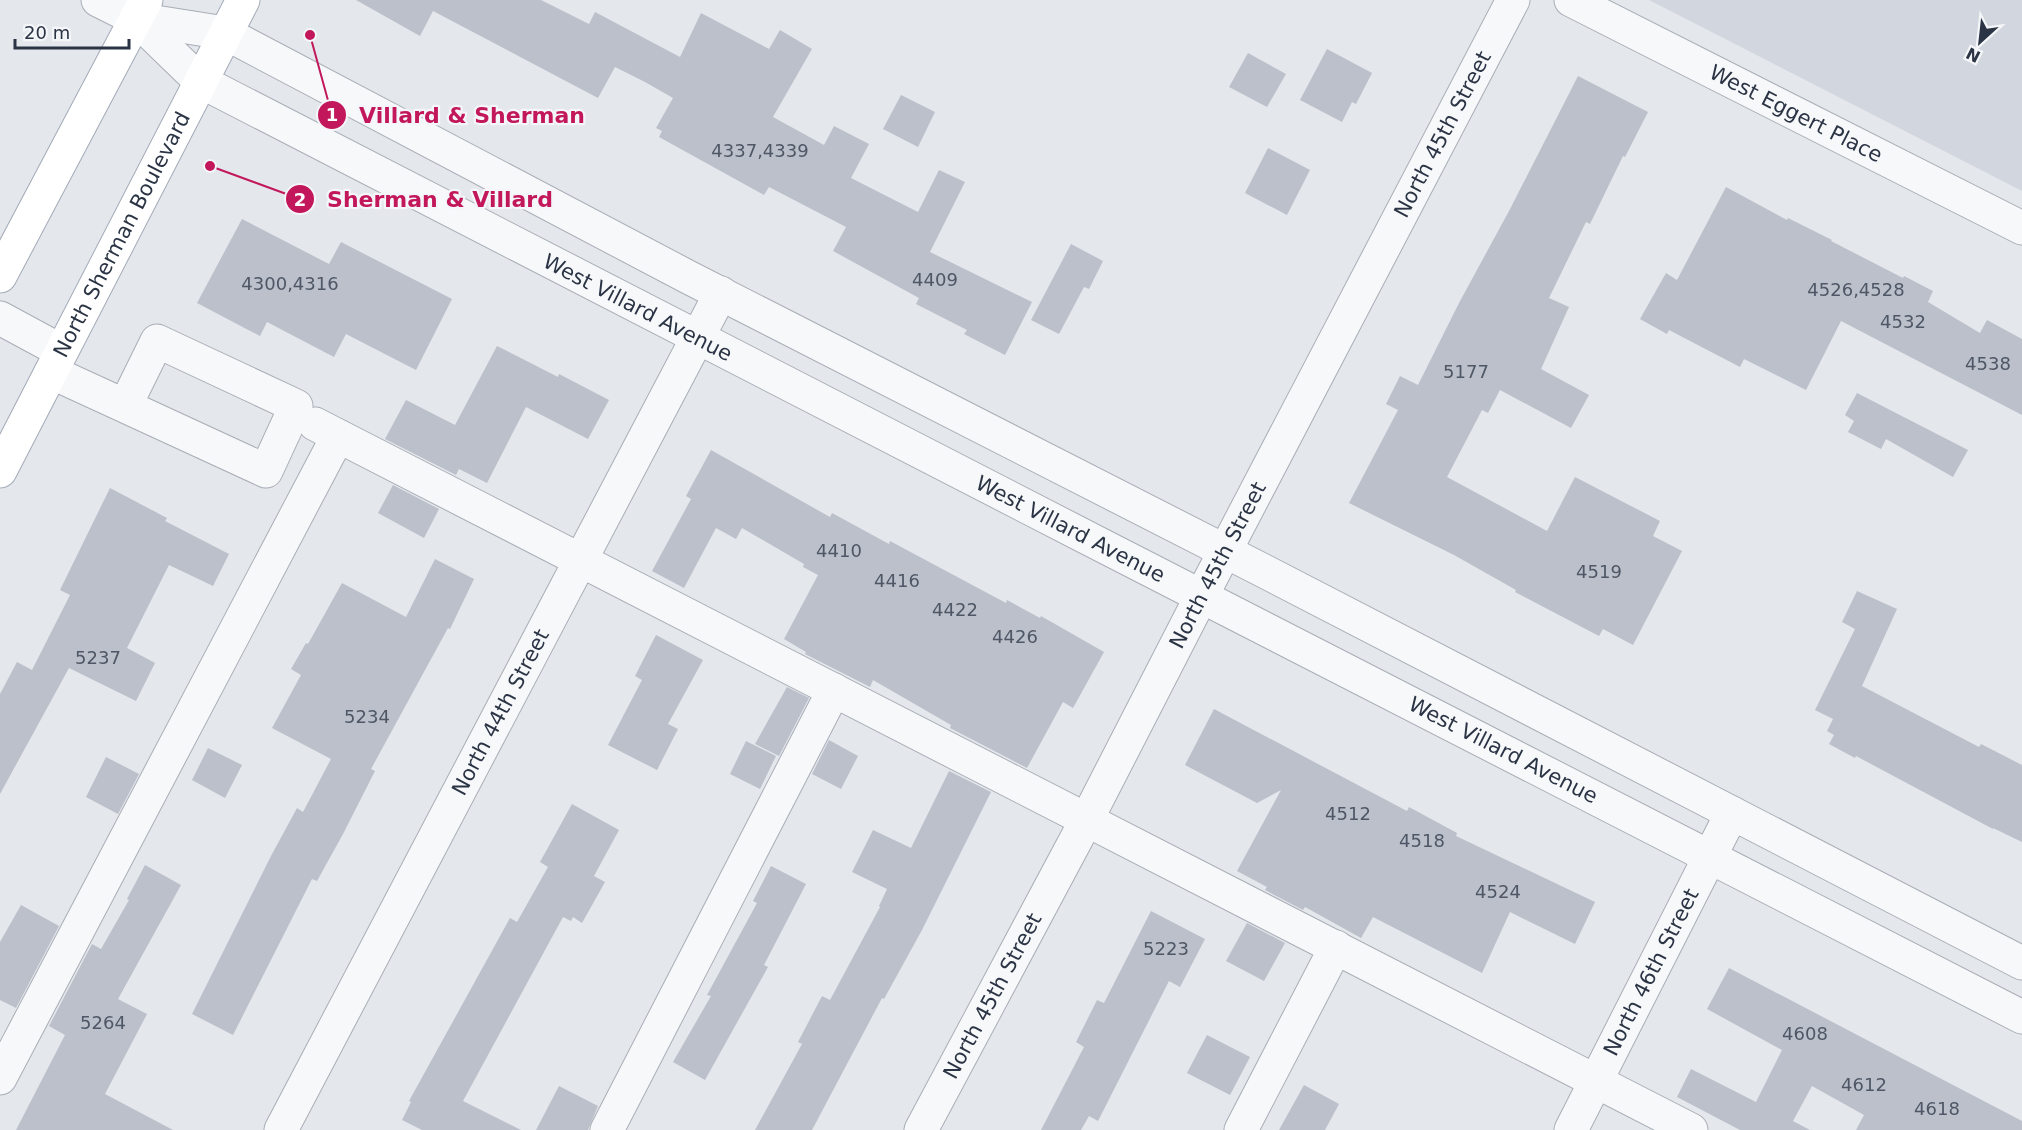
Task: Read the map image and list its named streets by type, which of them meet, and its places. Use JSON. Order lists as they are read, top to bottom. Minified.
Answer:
{"streets":{"main road":["North Sherman Boulevard"],"street":["West Eggert Place","North 45th Street","West Villard Avenue","North 44th Street","North 46th Street"]},"crossings":[["North 45th Street","West Villard Avenue"],["North Sherman Boulevard","West Villard Avenue"],["West Villard Avenue","North 44th Street"],["West Villard Avenue","North 46th Street"]],"places":["Villard & Sherman","Sherman & Villard"],"house_numbers":["4337,4339","4409","4300,4316","4526,4528","4532","4538","5177","4410","4519","4416","4422","4426","5237","5234","4512","4518","4524","5223","5264","4608","4612","4618"],"scale_bar":"20 m","north":"bottom left"}
